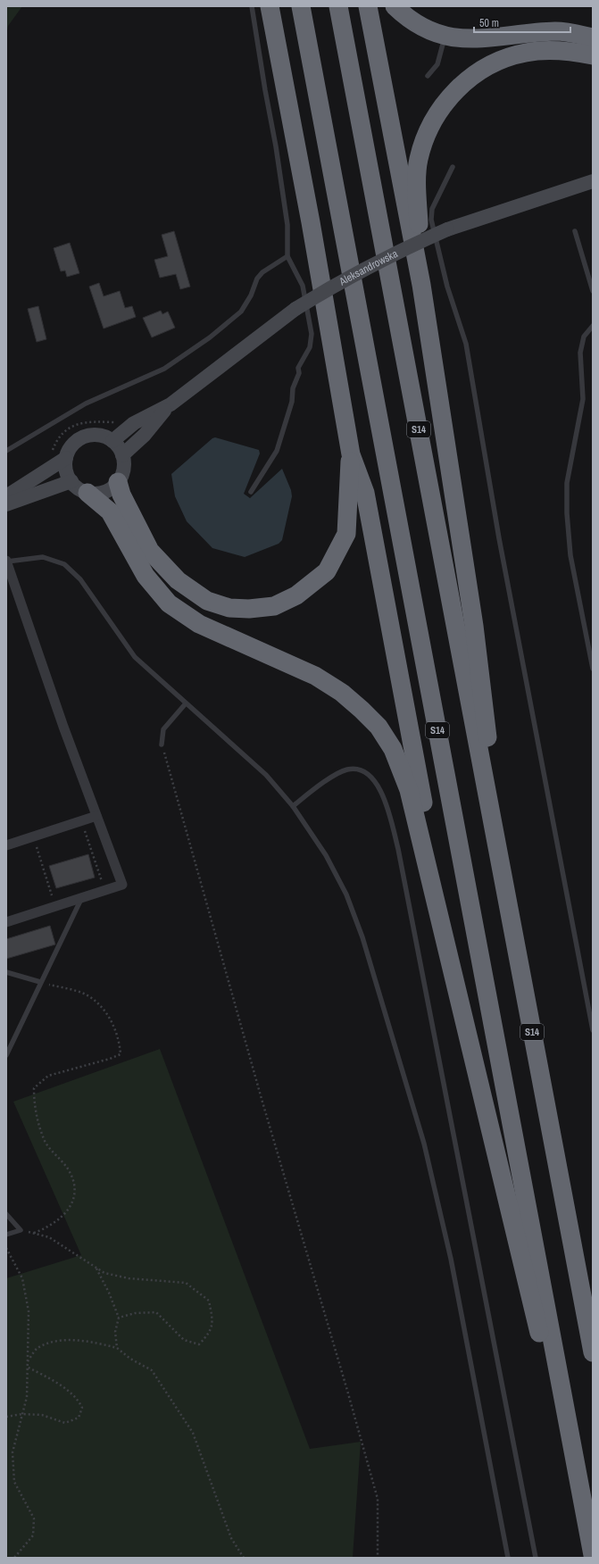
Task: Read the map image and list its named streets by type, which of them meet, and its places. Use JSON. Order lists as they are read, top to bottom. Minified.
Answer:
{"streets":{"highway":["S14"],"main road":["Aleksandrowska"]},"scale_bar":"50 m"}
